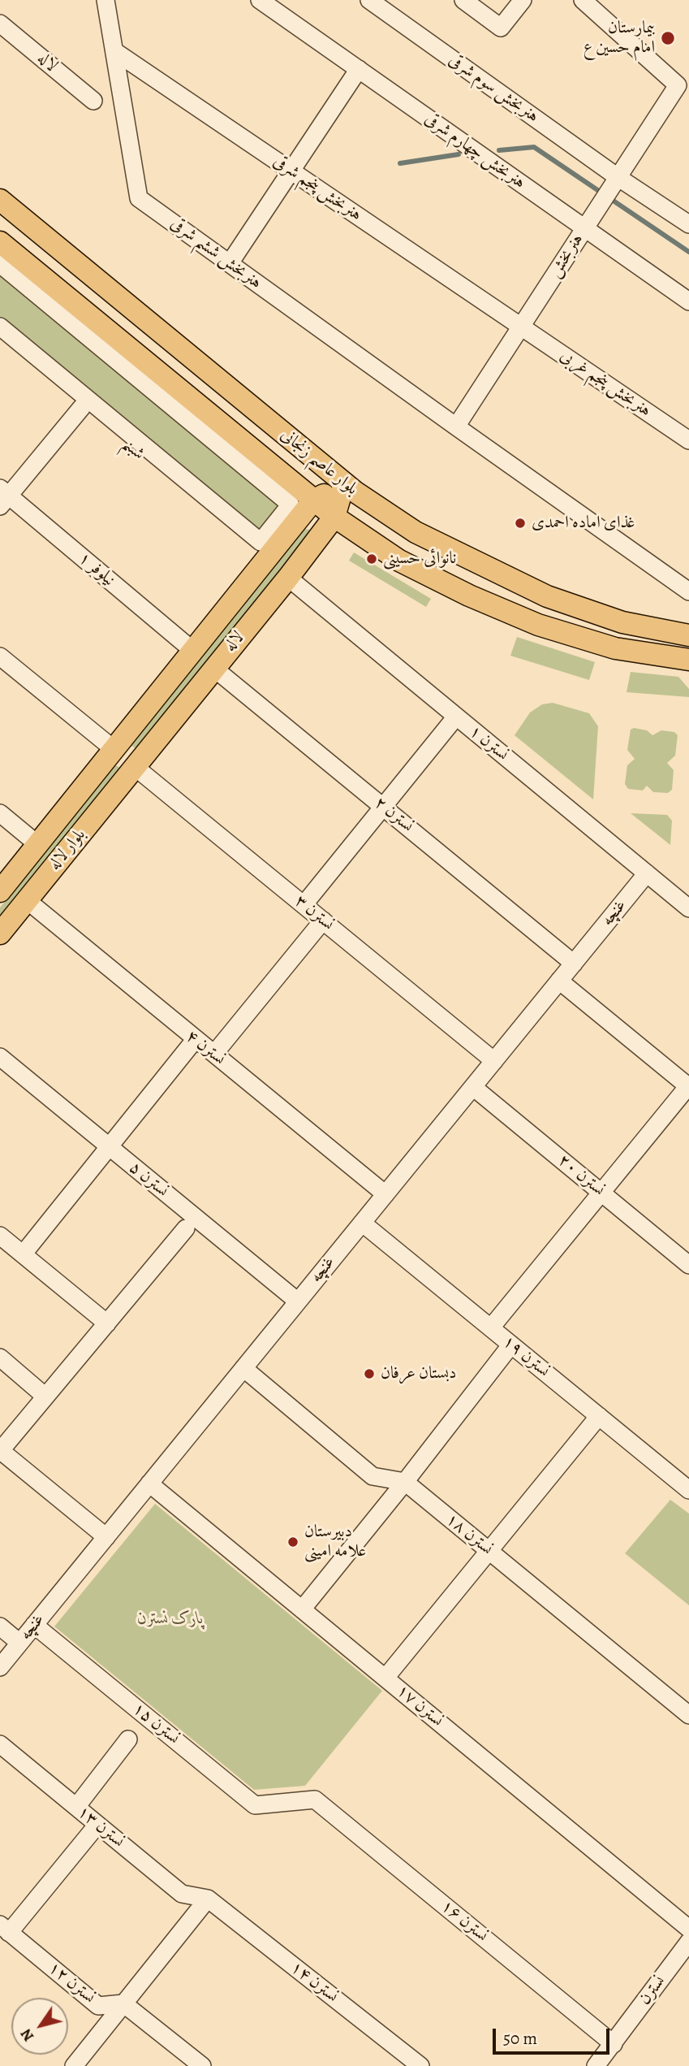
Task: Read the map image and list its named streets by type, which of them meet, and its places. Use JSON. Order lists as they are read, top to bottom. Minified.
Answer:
{"streets":{"main road":["لاله","بلوار عاصم زنجانی","بلوار لاله"],"street":["هنربخش سوم شرقی","هنربخش چهارم شرقی","هنربخش پنجم شرقی","هنربخش ششم شرقی","هنربخش","هنربخش پنجم غربی","شبنم","نیلوفر ۱","نسترن ۱","نسترن ۲","نسترن ۳","غنچه","نسترن ۴","نسترن ۲۰","نسترن ۵","نسترن ۱۹","نسترن ۱۸","نسترن ۱۷","نسترن ۱۵","نسترن ۱۳","نسترن ۱۶","نسترن ۱۴","نسترن ۱۲","نسترن"]},"crossings":[["لاله","شبنم"],["لاله","بلوار عاصم زنجانی"],["لاله","نیلوفر ۱"],["لاله","نسترن ۱"],["لاله","نسترن ۲"],["لاله","بلوار لاله"],["لاله","نسترن ۳"],["هنربخش سوم شرقی","هنربخش"],["هنربخش چهارم شرقی","هنربخش"],["هنربخش پنجم شرقی","هنربخش ششم شرقی"],["هنربخش پنجم شرقی","هنربخش"],["هنربخش پنجم شرقی","هنربخش پنجم غربی"],["هنربخش ششم شرقی","هنربخش"],["هنربخش","هنربخش پنجم غربی"],["نسترن ۱","غنچه"],["نسترن ۲","غنچه"],["بلوار لاله","نسترن ۳"],["بلوار لاله","نسترن ۴"],["نسترن ۳","غنچه"],["غنچه","نسترن ۴"],["غنچه","نسترن ۲۰"],["غنچه","نسترن ۵"],["غنچه","نسترن ۱۹"],["غنچه","نسترن ۱۸"],["غنچه","نسترن ۱۷"],["غنچه","نسترن ۱۵"],["نسترن ۱۵","نسترن ۱۶"],["نسترن ۱۳","نسترن ۱۴"],["نسترن ۱۶","نسترن"]],"parks":["پارک نسترن"],"places":["بیمارستان امام حسین ع","غذای اماده احمدی","نانوائی حسینی","دبستان عرفان","دبیرستان علامه امینی"],"scale_bar":"50 m","north":"bottom left"}
